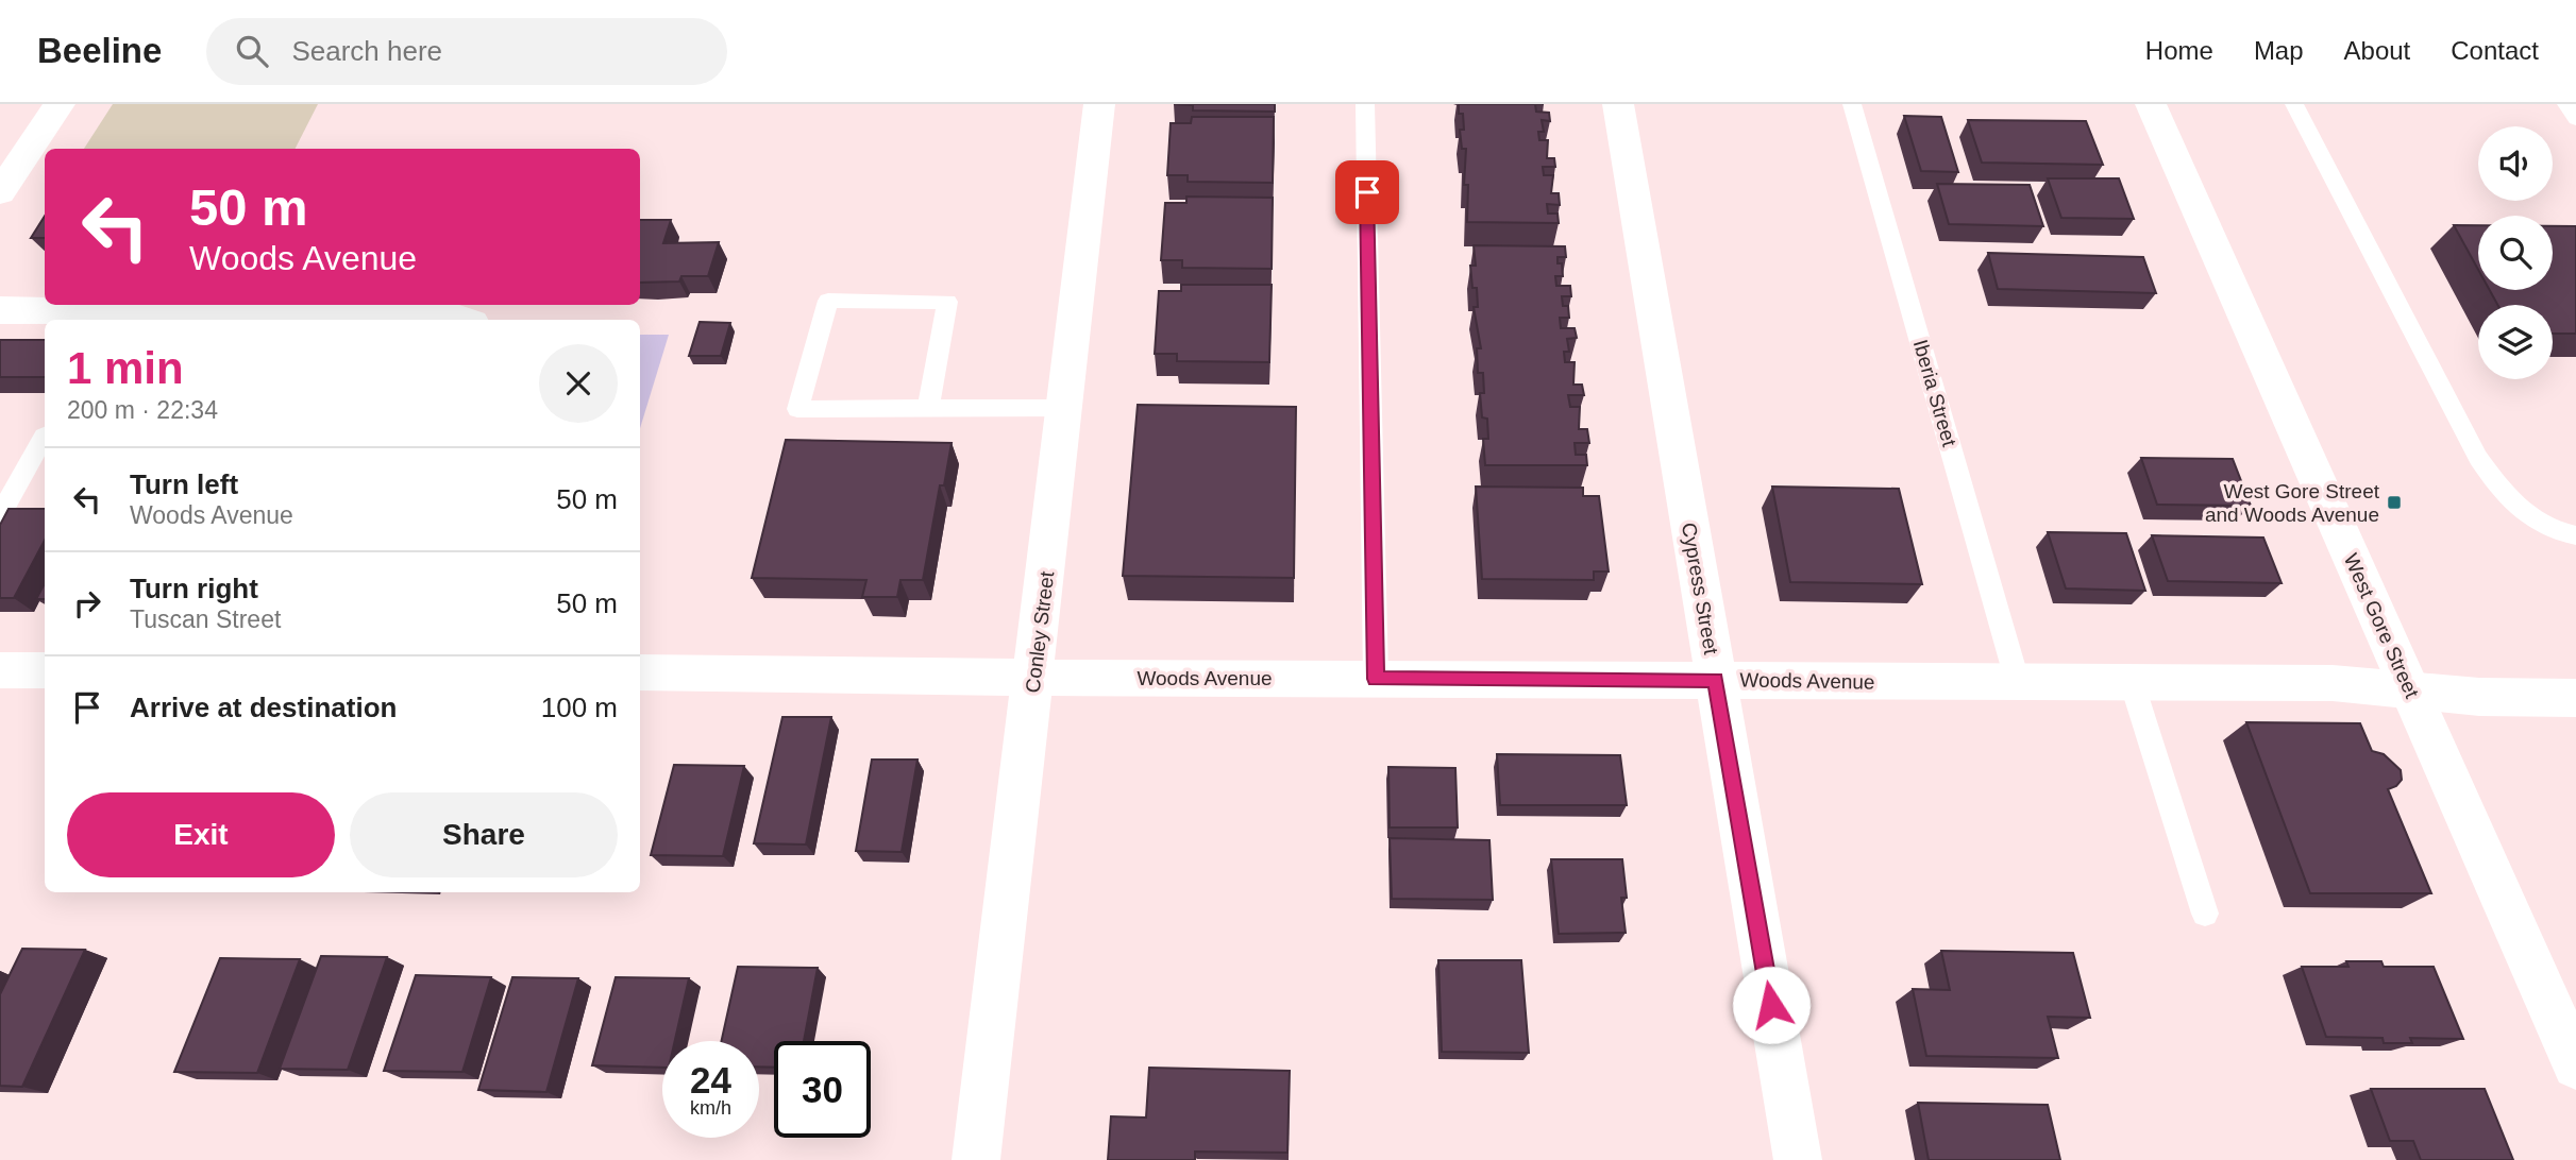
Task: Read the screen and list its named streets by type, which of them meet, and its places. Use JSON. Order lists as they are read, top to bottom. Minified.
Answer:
{"streets":{"street":["Cypress Street","West Gore Street","Conley Street","Woods Avenue"],"lane":["Iberia Street"]},"crossings":[["Iberia Street","Woods Avenue"],["Cypress Street","Woods Avenue"],["West Gore Street","Woods Avenue"],["Conley Street","Woods Avenue"]],"places":{"transit":["West Gore Street and Woods Avenue"]},"page":{"header":"Beeline","search":"Search here","nav":["Home","Map","About","Contact"],"turn":["50 m","Woods Avenue"],"heading":["1 min","200 m · 22:34"],"list":[{"name":"Turn left","note":"Woods Avenue","value":"50 m"},{"name":"Turn right","note":"Tuscan Street","value":"50 m"},{"name":"Arrive at destination","value":"100 m"}],"buttons":["Exit","Share"],"speed":"24 km/h","limit":"30"}}
